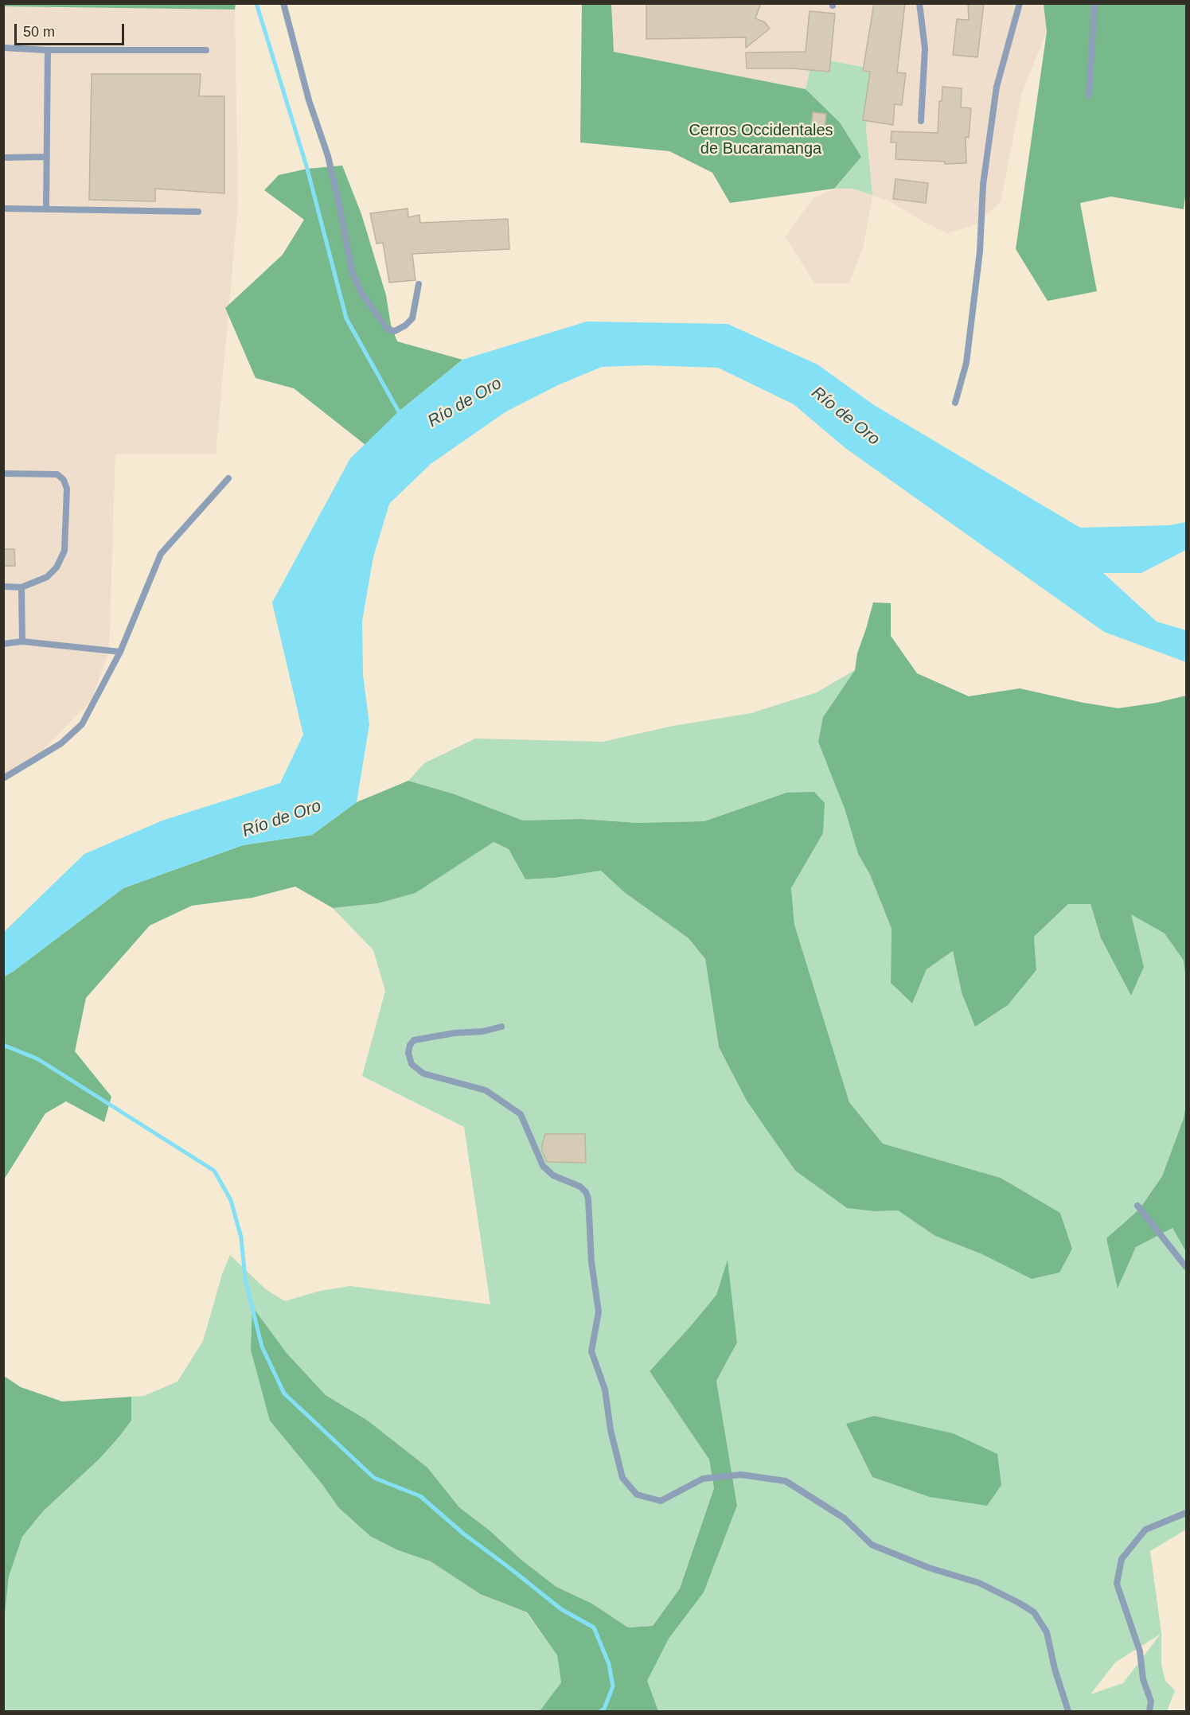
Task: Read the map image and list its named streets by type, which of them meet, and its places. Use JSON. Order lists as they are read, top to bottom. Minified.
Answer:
{"water":["Río de Oro"],"parks":["Cerros Occidentales de Bucaramanga"],"scale_bar":"50 m"}
